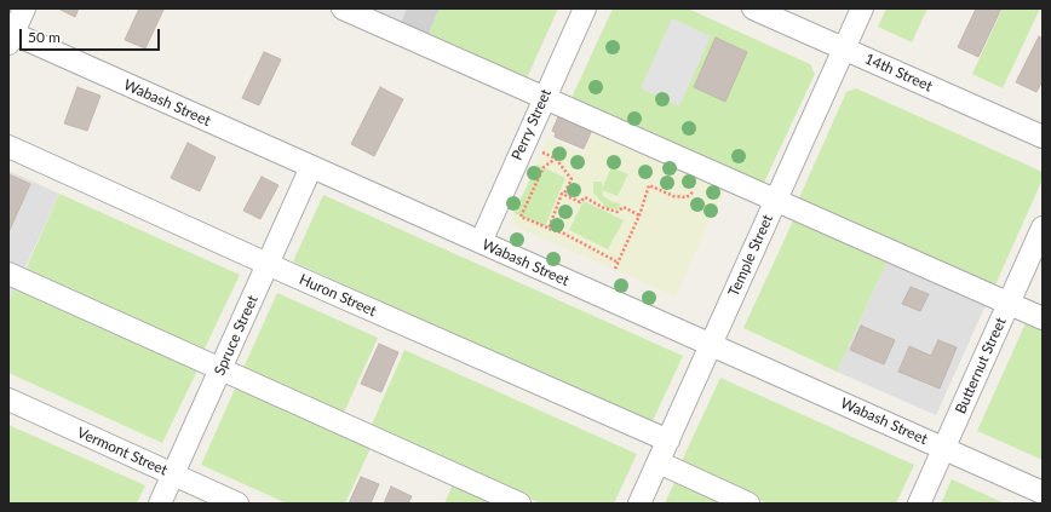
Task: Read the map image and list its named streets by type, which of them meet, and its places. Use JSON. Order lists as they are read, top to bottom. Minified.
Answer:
{"streets":{"street":["14th Street","Wabash Street","Perry Street","Temple Street","Huron Street","Spruce Street","Butternut Street","Vermont Street"]},"crossings":[["14th Street","Temple Street"],["Wabash Street","Perry Street"],["Wabash Street","Temple Street"],["Wabash Street","Spruce Street"],["Wabash Street","Butternut Street"],["Temple Street","Huron Street"],["Huron Street","Spruce Street"],["Spruce Street","Vermont Street"]],"scale_bar":"50 m"}
